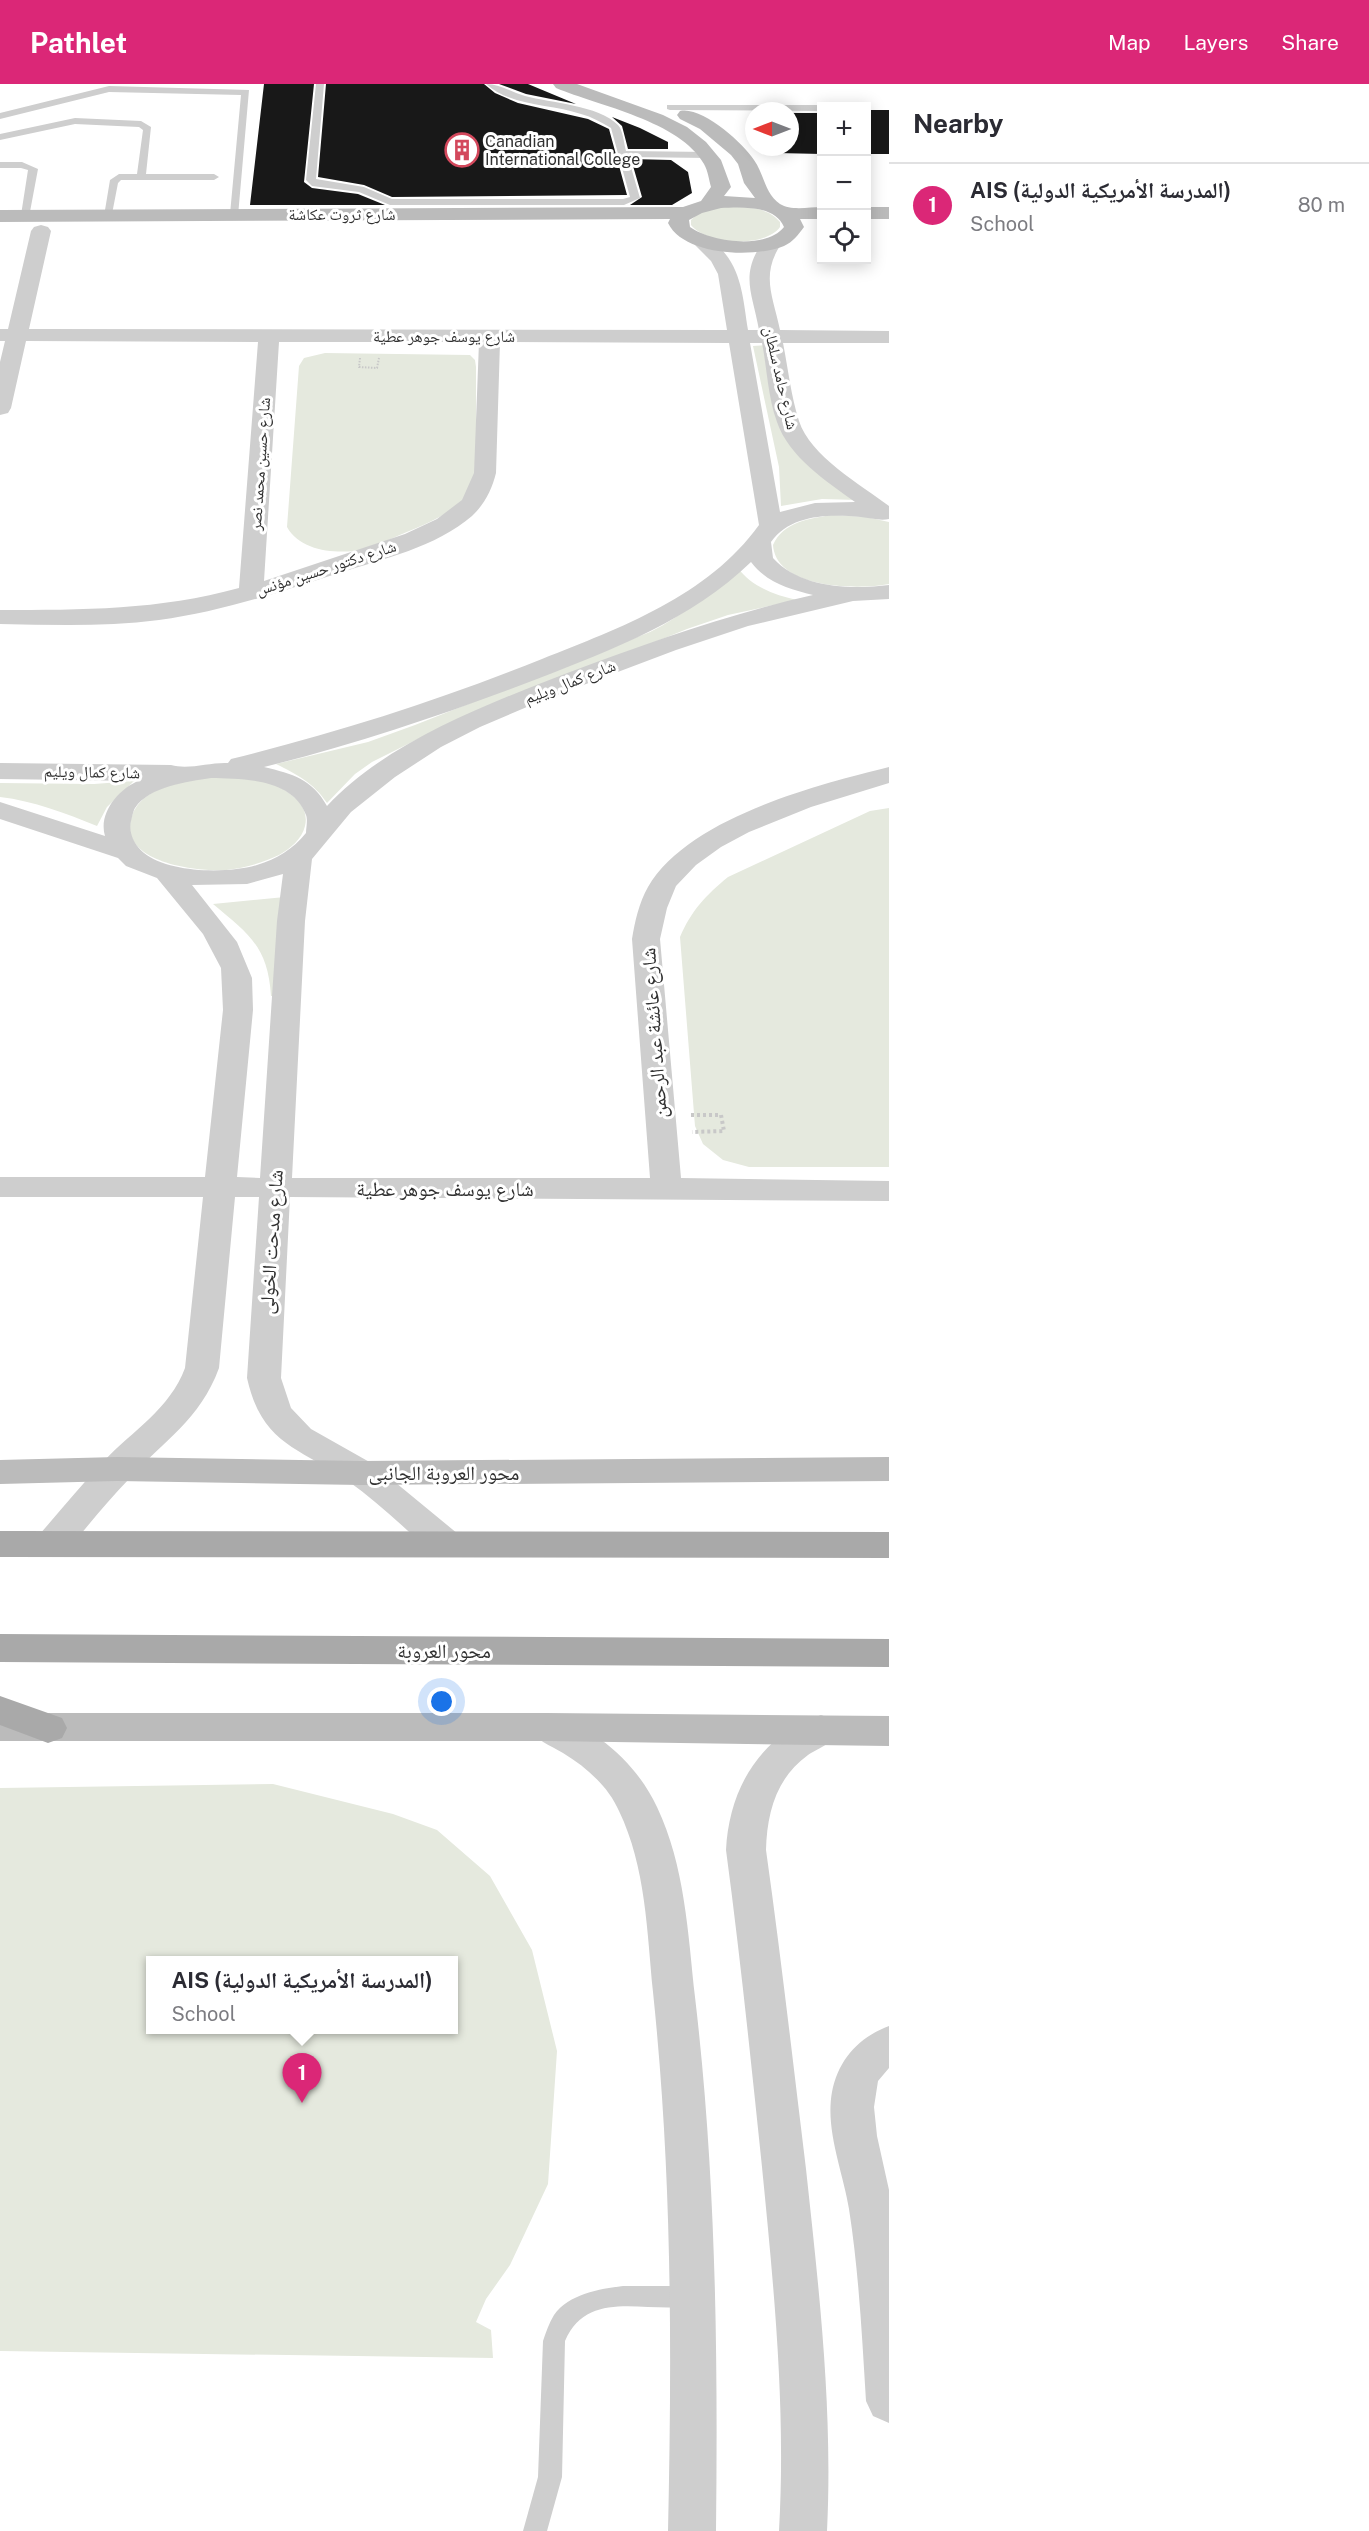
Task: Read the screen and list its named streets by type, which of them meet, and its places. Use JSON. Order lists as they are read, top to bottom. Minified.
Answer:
{"streets":{"main road":["محور العروبة"],"street":["شارع ثروت عكاشة","شارع يوسف جوهر عطية","شارع حامد سلطان","شارع حسين محمد نصر","شارع دكتور حسين مؤنس","شارع كمال ويليم","شارع عائشة عبد الرحمن","شارع مدحت الخولى","محور العروبة الجانبى"]},"crossings":[["شارع ثروت عكاشة","شارع حامد سلطان"],["شارع يوسف جوهر عطية","شارع حامد سلطان"],["شارع يوسف جوهر عطية","شارع حسين محمد نصر"],["شارع يوسف جوهر عطية","شارع دكتور حسين مؤنس"],["شارع يوسف جوهر عطية","شارع عائشة عبد الرحمن"],["شارع يوسف جوهر عطية","شارع مدحت الخولى"],["شارع حامد سلطان","شارع كمال ويليم"],["شارع حسين محمد نصر","شارع دكتور حسين مؤنس"],["شارع كمال ويليم","شارع مدحت الخولى"],["شارع مدحت الخولى","محور العروبة الجانبى"]],"places":{"building":["Canadian International College"]},"north":"left","page":{"header":"Pathlet","nav":["Map","Layers","Share"],"heading":"Nearby","map_buttons":["+","−"],"list":[{"mark":"1","name":"AIS (المدرسة الأمريكية الدولية)","note":"School","value":"80 m"}],"popup":["AIS (المدرسة الأمريكية الدولية)","School"],"pins":"1"}}
